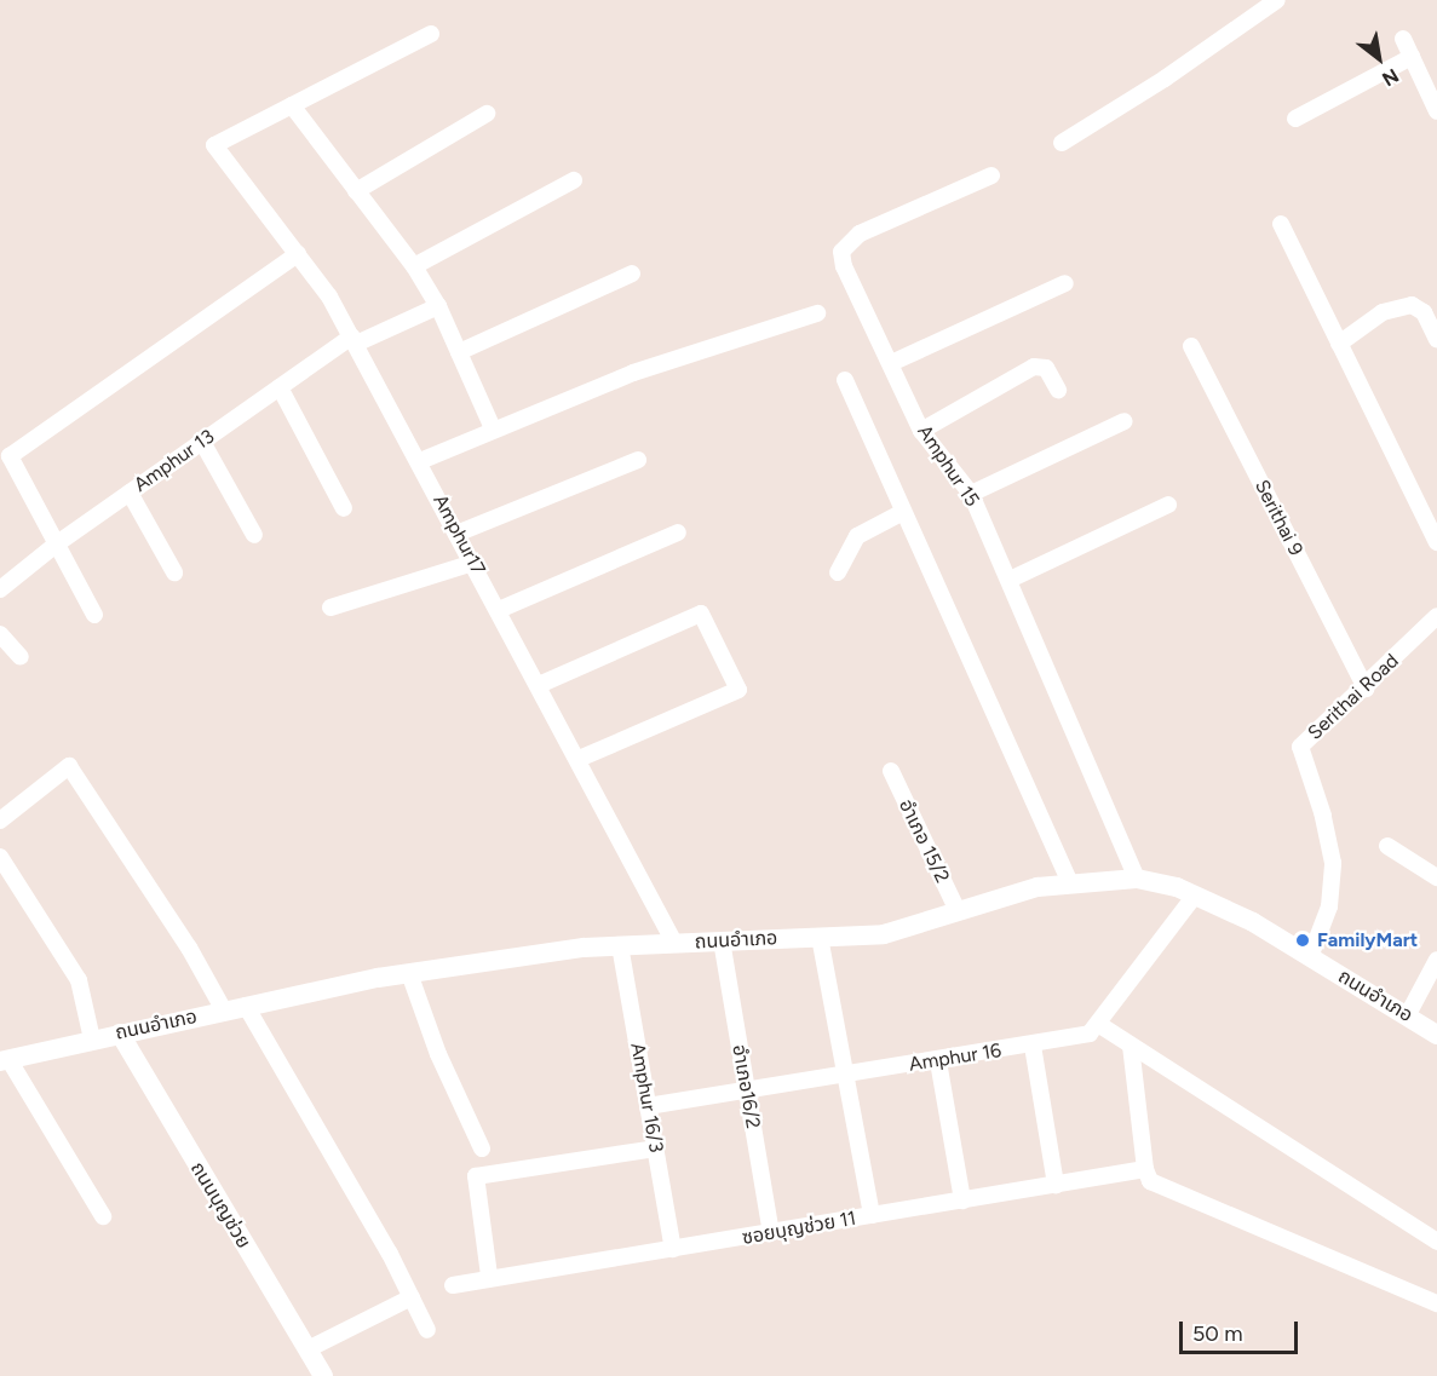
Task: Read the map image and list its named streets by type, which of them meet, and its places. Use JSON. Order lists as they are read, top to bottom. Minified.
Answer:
{"streets":{"street":["Amphur 13","Amphur 15","Serithai 9","Amphur17","Serithai Road","อำเภอ 15/2","ถนนอำเภอ","Amphur 16","อำเภอ16/2","Amphur 16/3","ถนนบุญช่วย","ซอยบุญช่วย 11"]},"crossings":[["Amphur 13","Amphur17"],["Amphur 15","ถนนอำเภอ"],["Serithai 9","Serithai Road"],["Amphur17","ถนนอำเภอ"],["Serithai Road","ถนนอำเภอ"],["อำเภอ 15/2","ถนนอำเภอ"],["ถนนอำเภอ","Amphur 16"],["ถนนอำเภอ","อำเภอ16/2"],["ถนนอำเภอ","Amphur 16/3"],["ถนนอำเภอ","ถนนบุญช่วย"],["Amphur 16","อำเภอ16/2"],["Amphur 16","Amphur 16/3"],["อำเภอ16/2","ซอยบุญช่วย 11"],["Amphur 16/3","ซอยบุญช่วย 11"]],"places":["FamilyMart"],"scale_bar":"50 m","north":"bottom right"}
